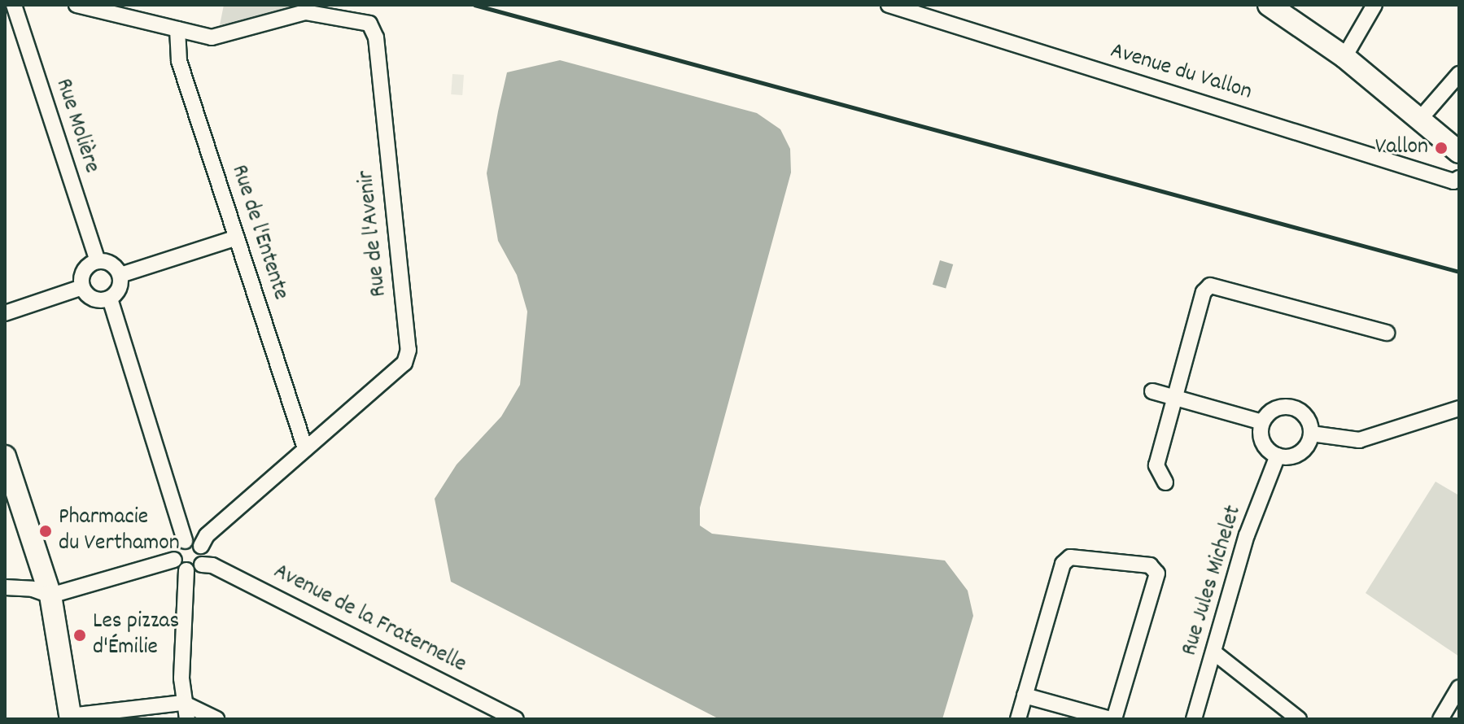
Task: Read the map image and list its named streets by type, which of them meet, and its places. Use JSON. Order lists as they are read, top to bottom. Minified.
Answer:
{"streets":{"street":["Avenue du Vallon","Rue Molière","Rue de l'Entente","Rue de l'Avenir","Rue Jules Michelet","Avenue de la Fraternelle"]},"crossings":[["Rue de l'Entente","Rue de l'Avenir"],["Rue de l'Avenir","Avenue de la Fraternelle"]],"places":["Vallon","Pharmacie du Verthamon","Les pizzas d'Émilie"]}
